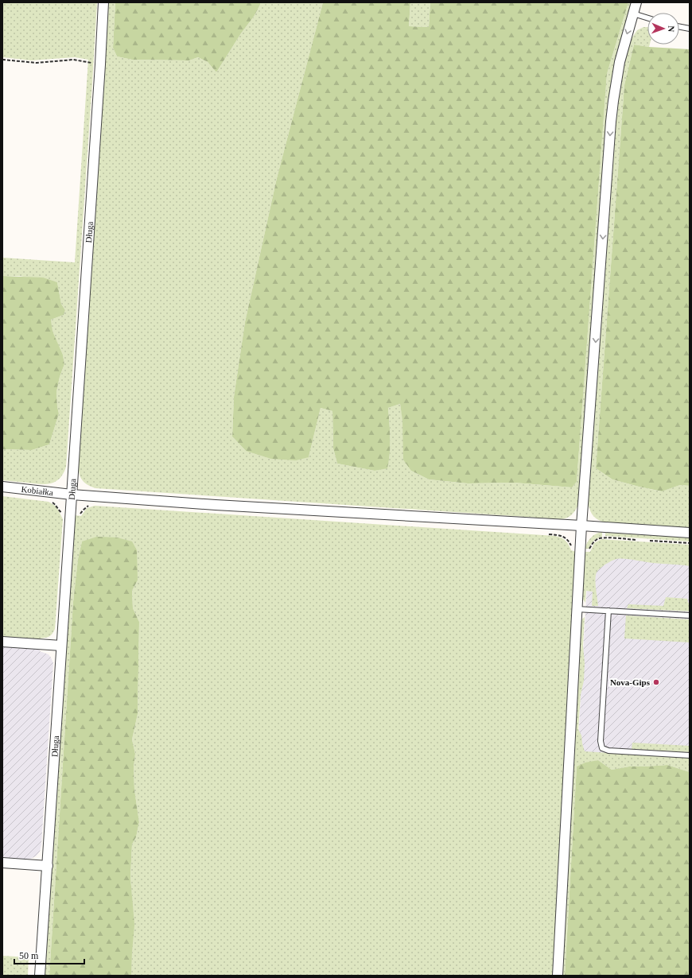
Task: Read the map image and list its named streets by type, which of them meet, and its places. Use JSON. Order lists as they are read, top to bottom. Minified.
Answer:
{"streets":{"street":["Długa","Kobiałka"]},"crossings":[["Długa","Kobiałka"]],"places":["Nova-Gips"],"scale_bar":"50 m","north":"right"}
